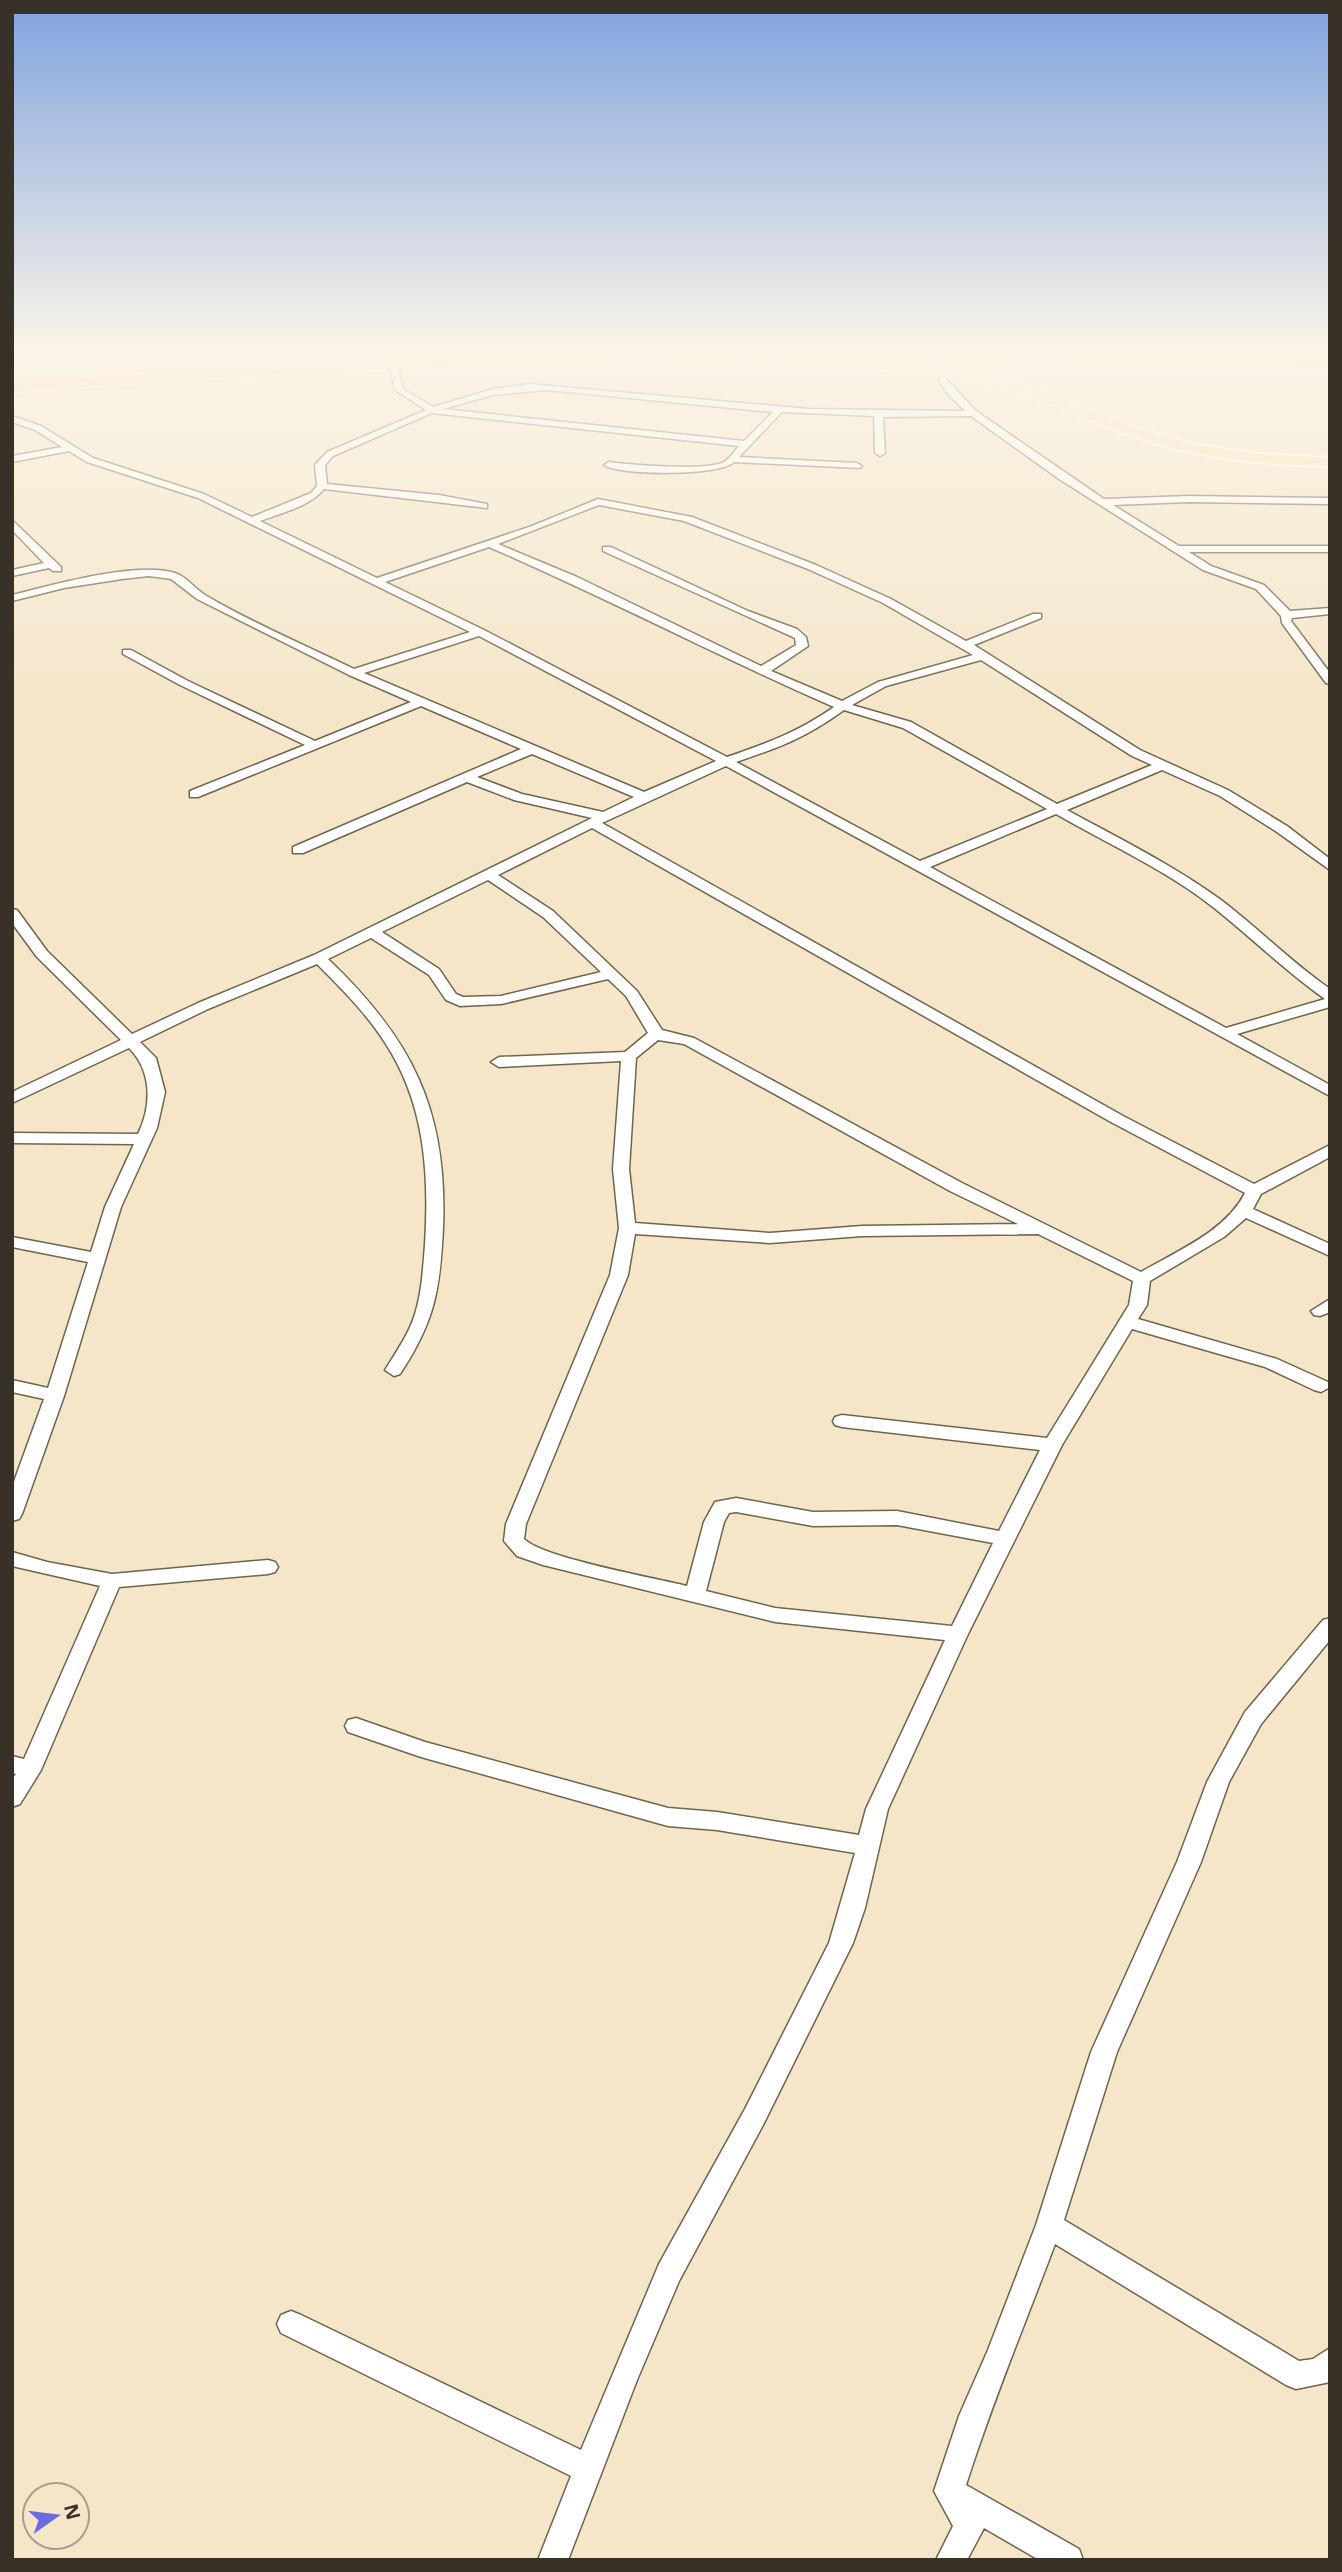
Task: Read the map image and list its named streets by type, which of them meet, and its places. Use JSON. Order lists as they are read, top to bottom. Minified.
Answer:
{"north":"right"}
